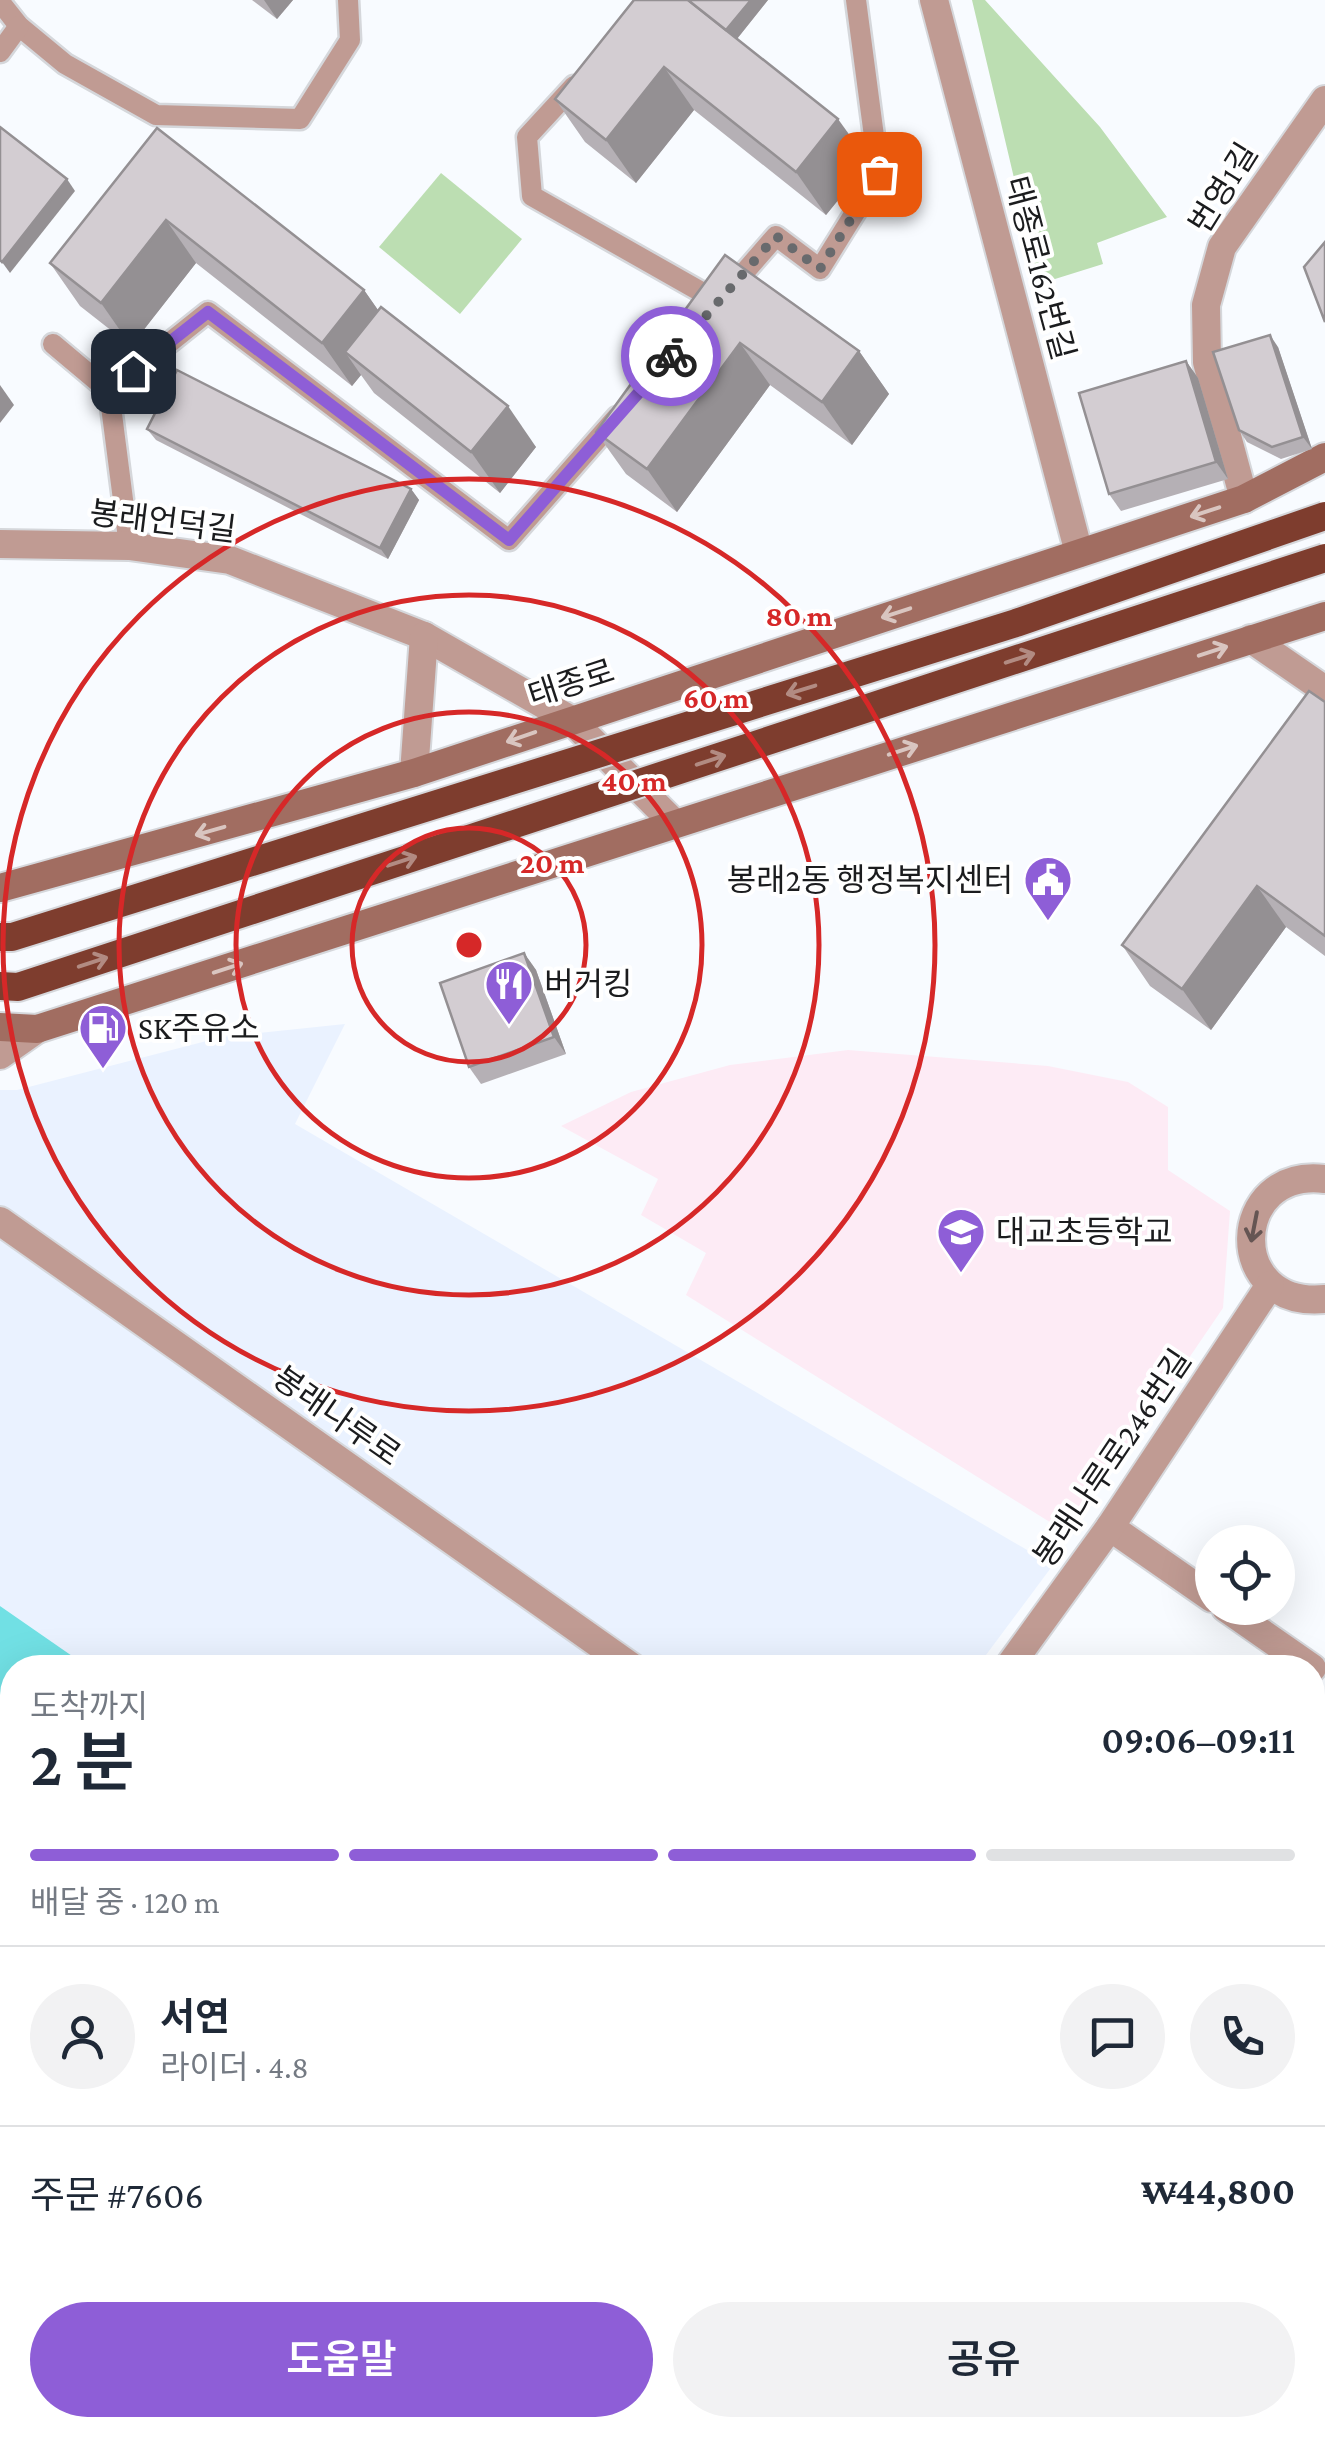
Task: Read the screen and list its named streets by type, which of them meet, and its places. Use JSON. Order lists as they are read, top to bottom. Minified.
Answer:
{"streets":{"main road":["태종로"],"street":["번영1길","태종로162번길","봉래언덕길","봉래나루로","봉래나루로246번길"]},"crossings":[["번영1길","태종로"],["태종로162번길","태종로"],["봉래언덕길","태종로"]],"places":{"public building":["봉래2동 행정복지센터"],"restaurant":["버거킹"],"fuel station":["SK주유소"],"school or university":["대교초등학교"]},"page":{"heading":["2 분","도착까지","09:06–09:11"],"panel":["서연","라이더 · 4.8","주문 #7606","₩44,800"],"bar":"배달 중 · 120 m","buttons":["도움말","공유"]},"rings":["80 m","60 m","40 m","20 m"]}
